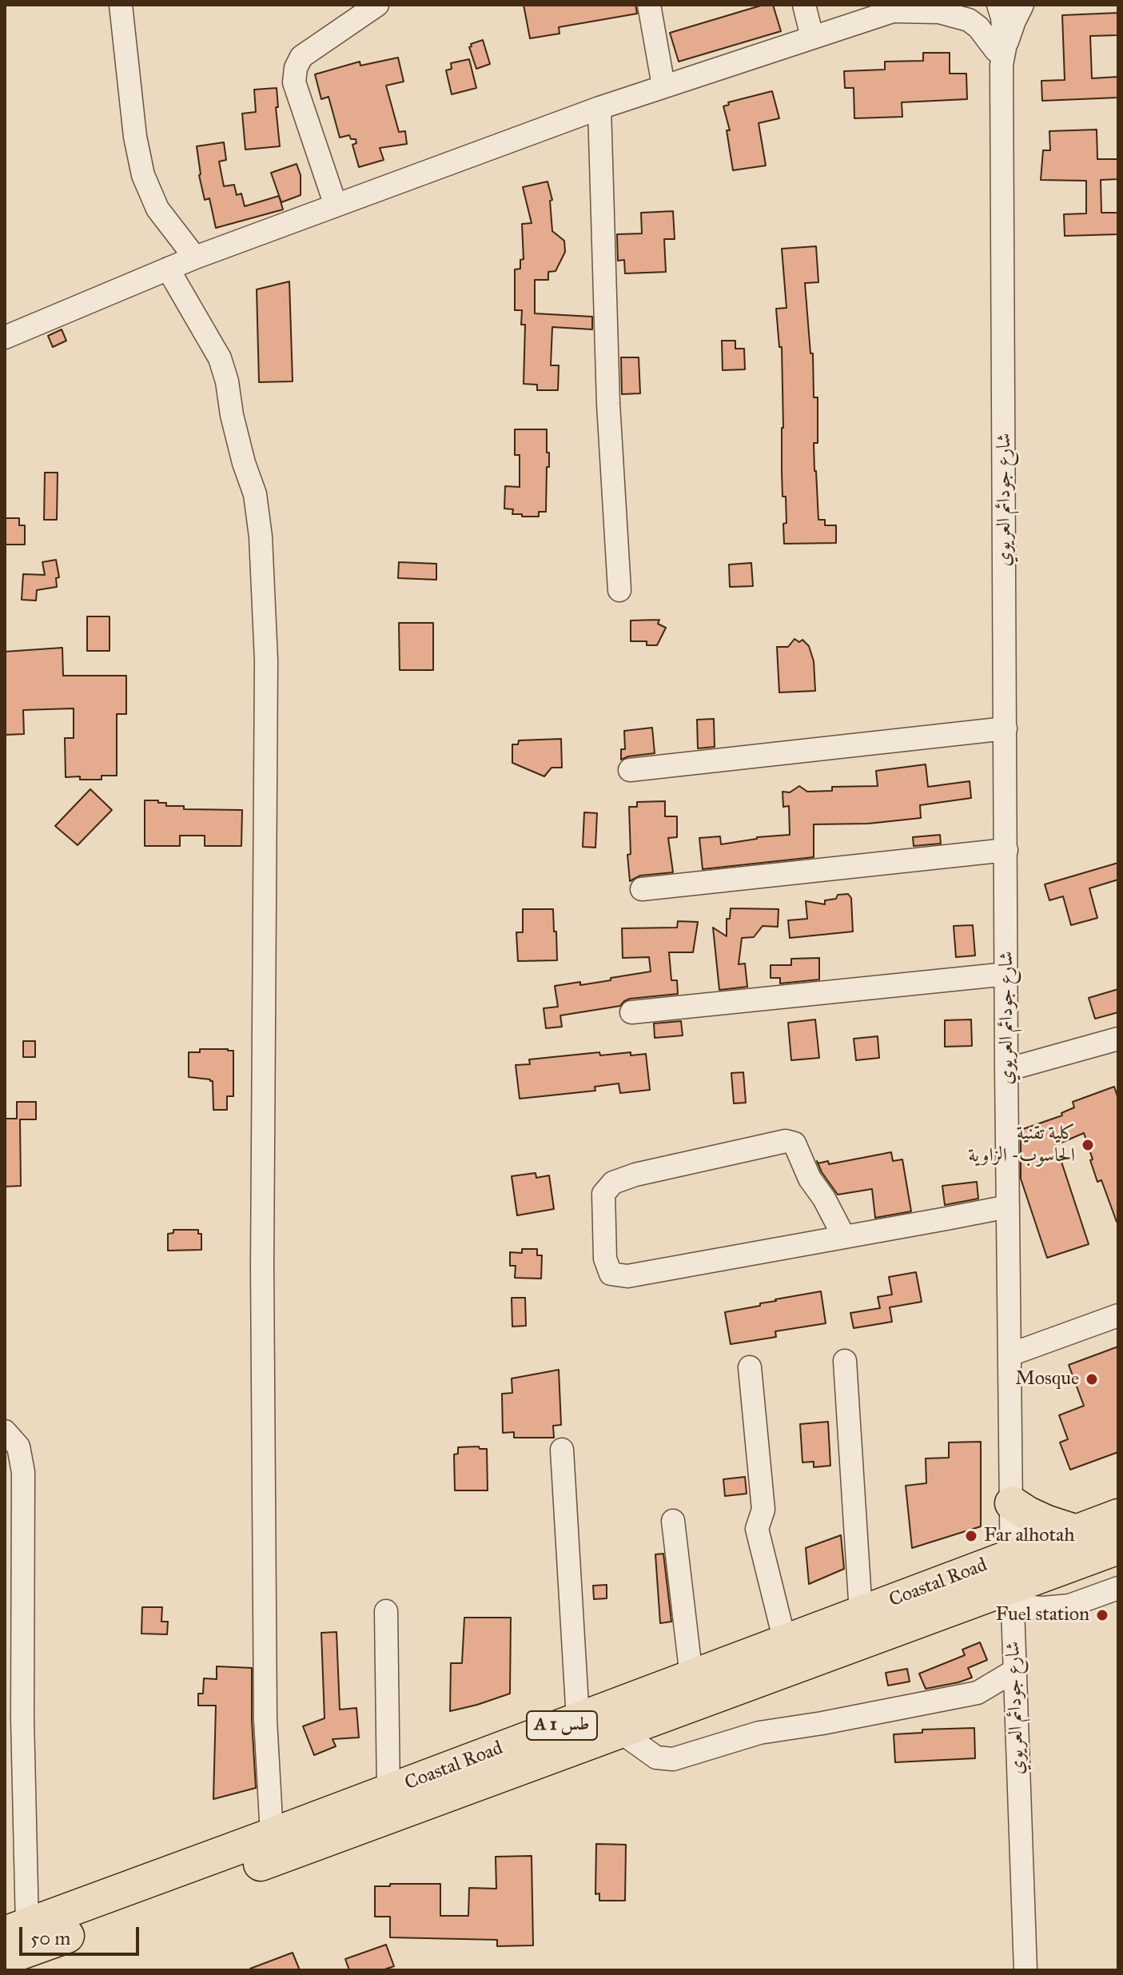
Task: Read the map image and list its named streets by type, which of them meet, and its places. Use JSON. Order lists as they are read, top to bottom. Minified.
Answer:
{"streets":{"highway":["Coastal Road","A 1 طس"],"street":["شارع جودائم العريوي"]},"crossings":[["شارع جودائم العريوي","Coastal Road"]],"places":["كلية تقنية الحاسوب- الزاوية","Mosque","Far alhotah","Fuel station"],"scale_bar":"50 m"}
